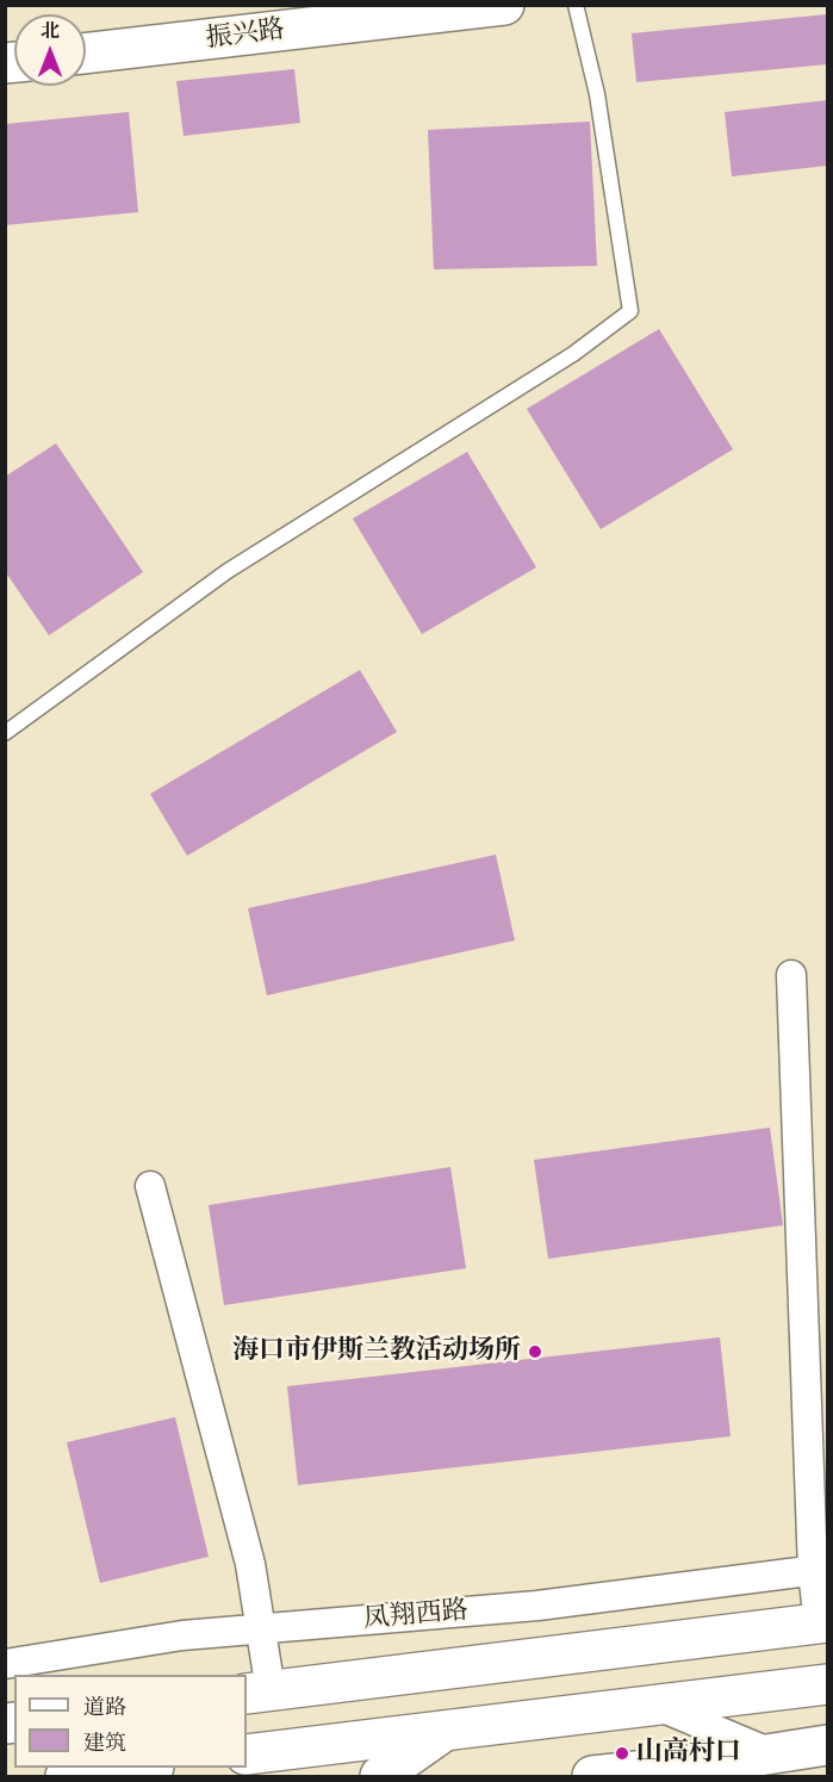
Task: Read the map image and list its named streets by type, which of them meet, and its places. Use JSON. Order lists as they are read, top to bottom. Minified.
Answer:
{"streets":{"main road":["振兴路","凤翔西路"]},"places":["海口市伊斯兰教活动场所","山高村口"],"legend":["道路","建筑"],"north":"top"}
